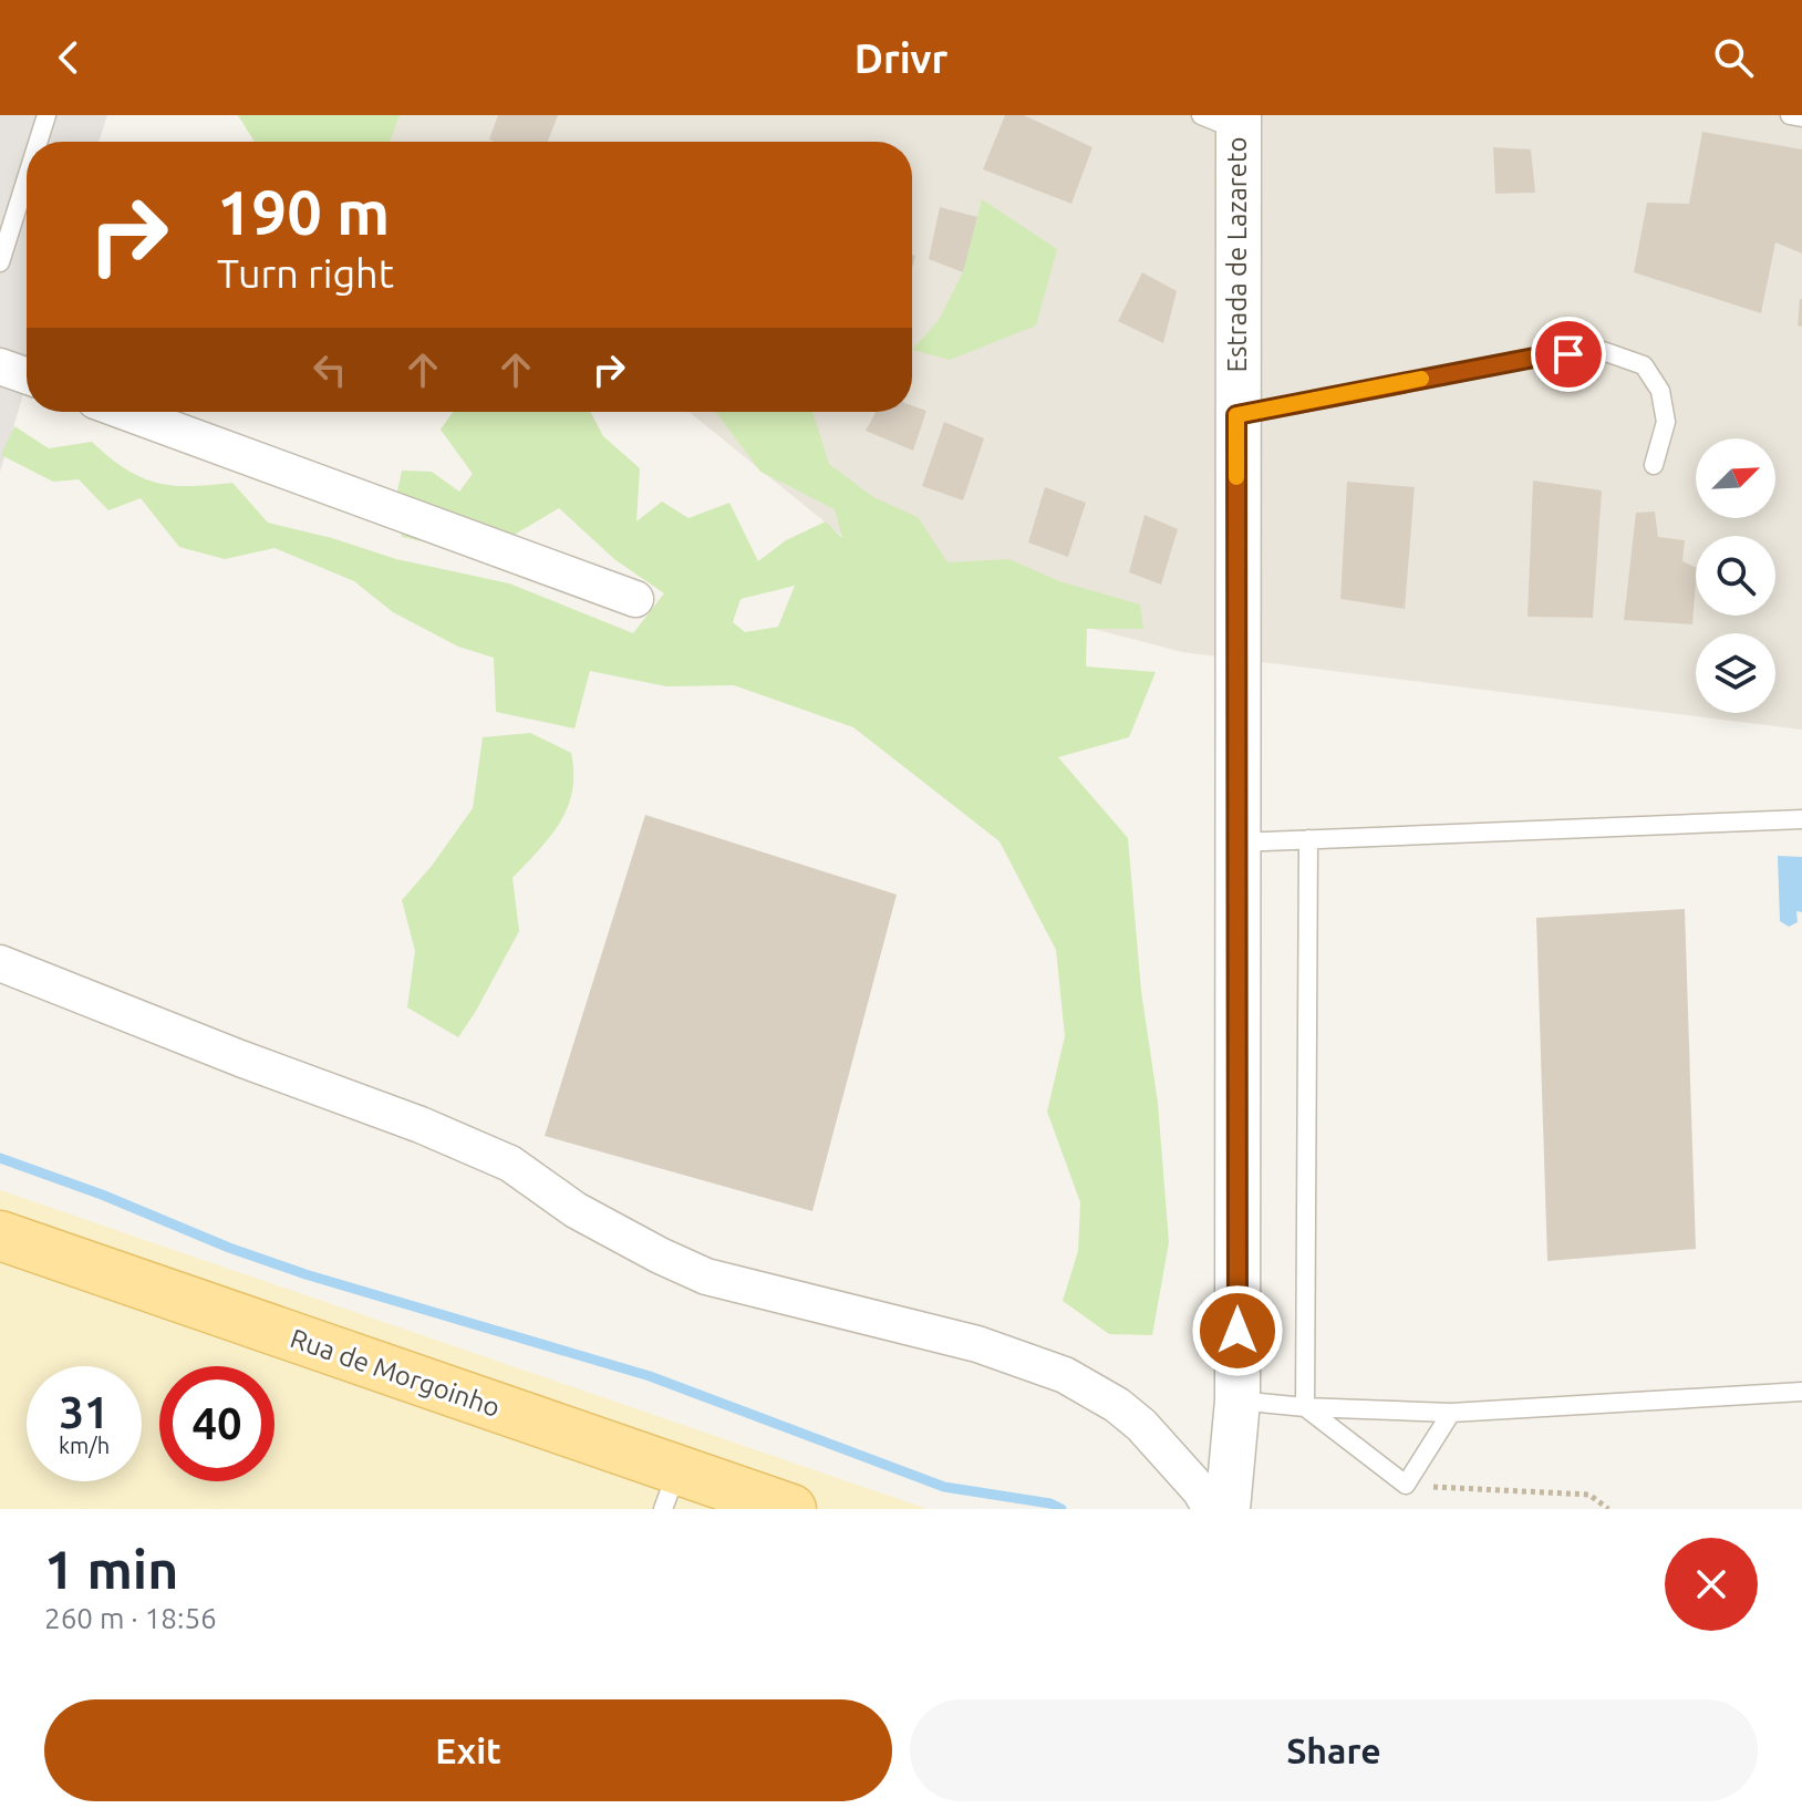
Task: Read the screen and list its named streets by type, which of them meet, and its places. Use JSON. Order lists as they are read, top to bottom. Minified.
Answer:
{"streets":{"main road":["Rua de Morgoinho"],"street":["Estrada de Lazareto"]},"north":"top right","page":{"header":"Drivr","turn":["190 m","Turn right"],"speed":"31 km/h","limit":"40","heading":["1 min","260 m · 18:56"],"buttons":["Exit","Share"]}}
